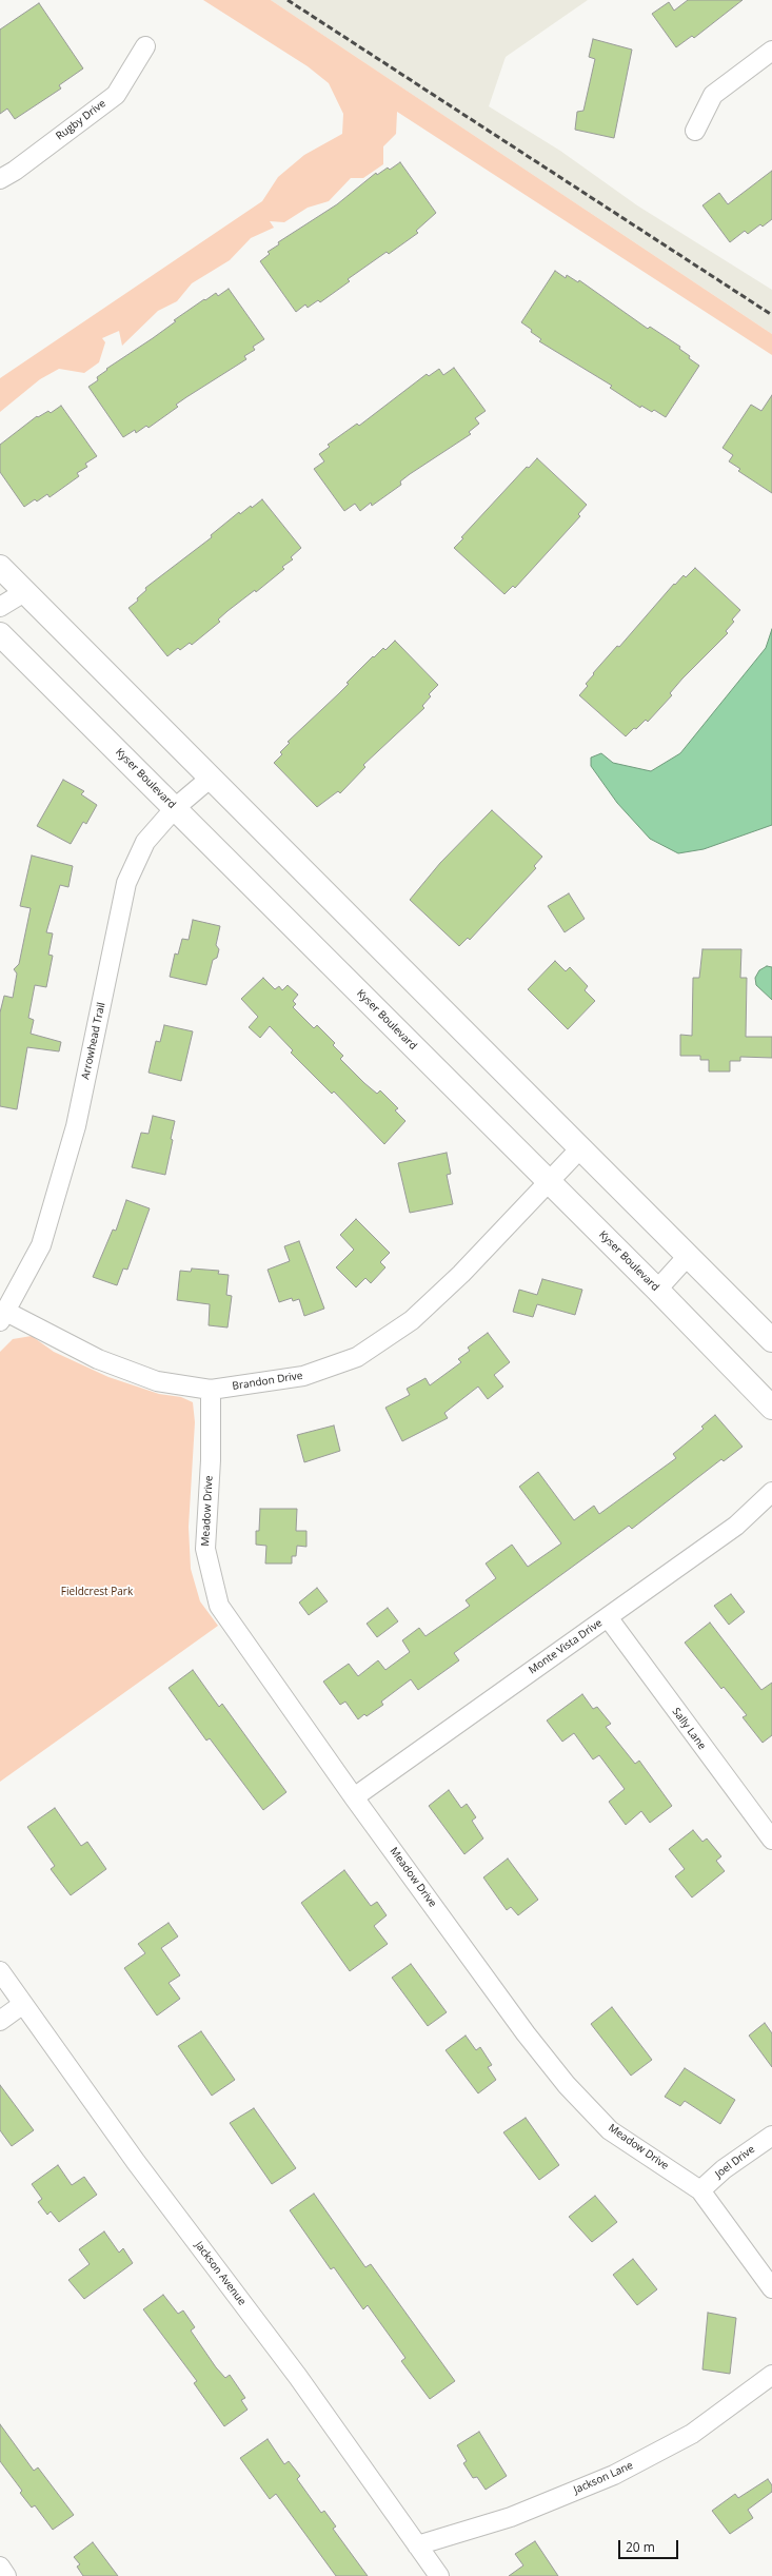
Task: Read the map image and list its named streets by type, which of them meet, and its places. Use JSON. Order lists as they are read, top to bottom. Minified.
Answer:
{"streets":{"street":["Rugby Drive","Kyser Boulevard","Arrowhead Trail","Brandon Drive","Meadow Drive","Monte Vista Drive","Sally Lane","Joel Drive","Jackson Avenue","Jackson Lane"]},"crossings":[["Kyser Boulevard","Arrowhead Trail"],["Kyser Boulevard","Brandon Drive"],["Arrowhead Trail","Brandon Drive"],["Brandon Drive","Meadow Drive"],["Meadow Drive","Monte Vista Drive"],["Meadow Drive","Joel Drive"],["Monte Vista Drive","Sally Lane"],["Jackson Avenue","Jackson Lane"]],"parks":["Fieldcrest Park"],"scale_bar":"20 m"}
